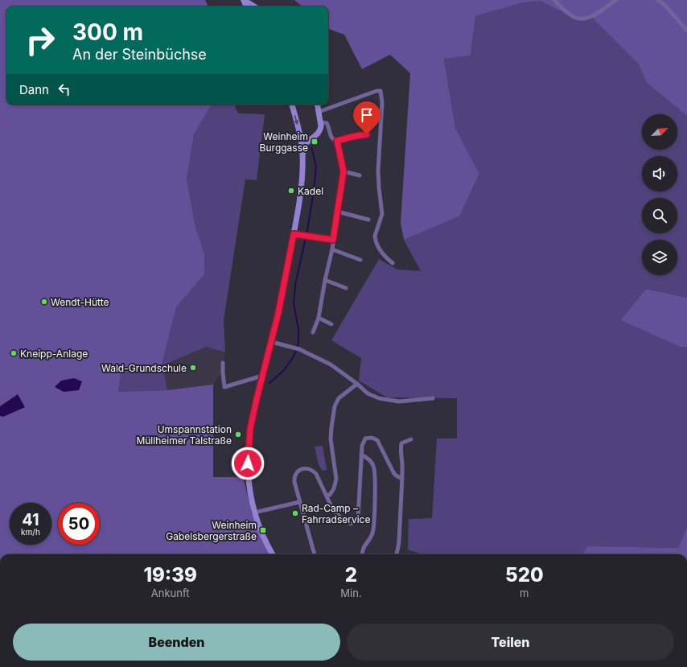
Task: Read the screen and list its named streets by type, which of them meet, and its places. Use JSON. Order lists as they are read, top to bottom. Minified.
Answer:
{"places":{"transit":["Weinheim Burggasse","Weinheim Gabelsbergerstraße"],"other":["Kadel","Wendt-Hütte","Kneipp-Anlage","Wald-Grundschule","Umspannstation Müllheimer Talstraße","Rad-Camp – Fahrradservice"]},"north":"top right","page":{"turn":["300 m","An der Steinbüchse"],"then":"Dann","speed":"41 km/h","limit":"50","eta":["19:39","Ankunft","2","Min.","520","m"],"buttons":["Beenden","Teilen"]}}
